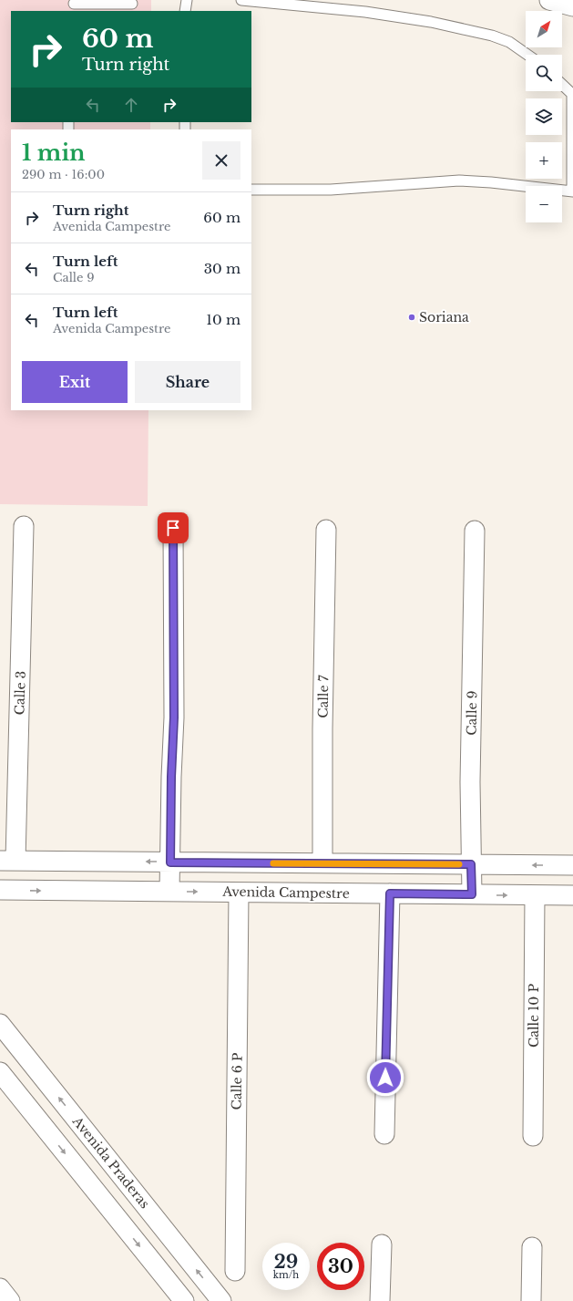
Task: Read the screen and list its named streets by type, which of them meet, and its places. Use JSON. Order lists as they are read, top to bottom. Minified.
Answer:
{"streets":{"street":["Calle 3","Calle 7","Calle 9","Avenida Campestre","Calle 10 P","Calle 6 P","Avenida Praderas"]},"crossings":[["Calle 9","Avenida Campestre"],["Avenida Campestre","Calle 10 P"],["Avenida Campestre","Calle 6 P"]],"places":["Soriana"],"north":"top right","page":{"map_buttons":["+","−"],"turn":["60 m","Turn right"],"heading":["1 min","290 m · 16:00"],"list":[{"name":"Turn right","note":"Avenida Campestre","value":"60 m"},{"name":"Turn left","note":"Calle 9","value":"30 m"},{"name":"Turn left","note":"Avenida Campestre","value":"10 m"}],"buttons":["Exit","Share"],"speed":"29 km/h","limit":"30"}}
